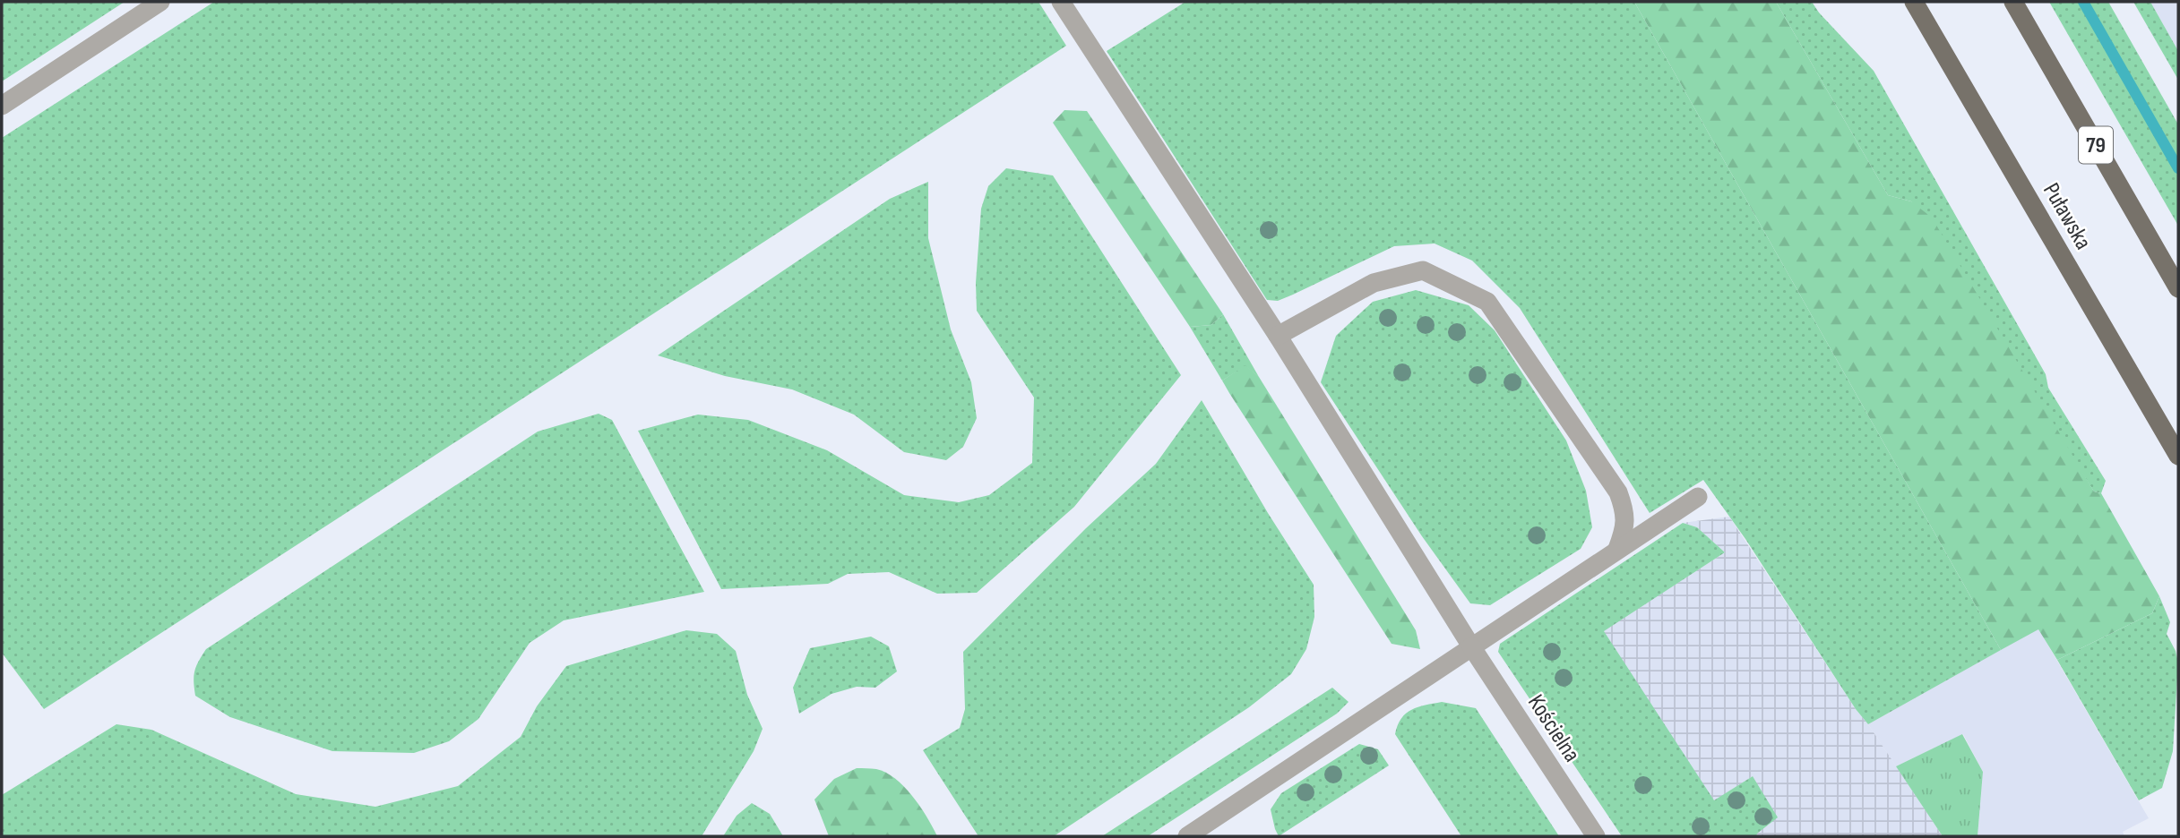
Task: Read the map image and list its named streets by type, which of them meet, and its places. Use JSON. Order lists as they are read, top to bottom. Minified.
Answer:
{"streets":{"main road":["79","Puławska"],"street":["Kościelna"]}}
